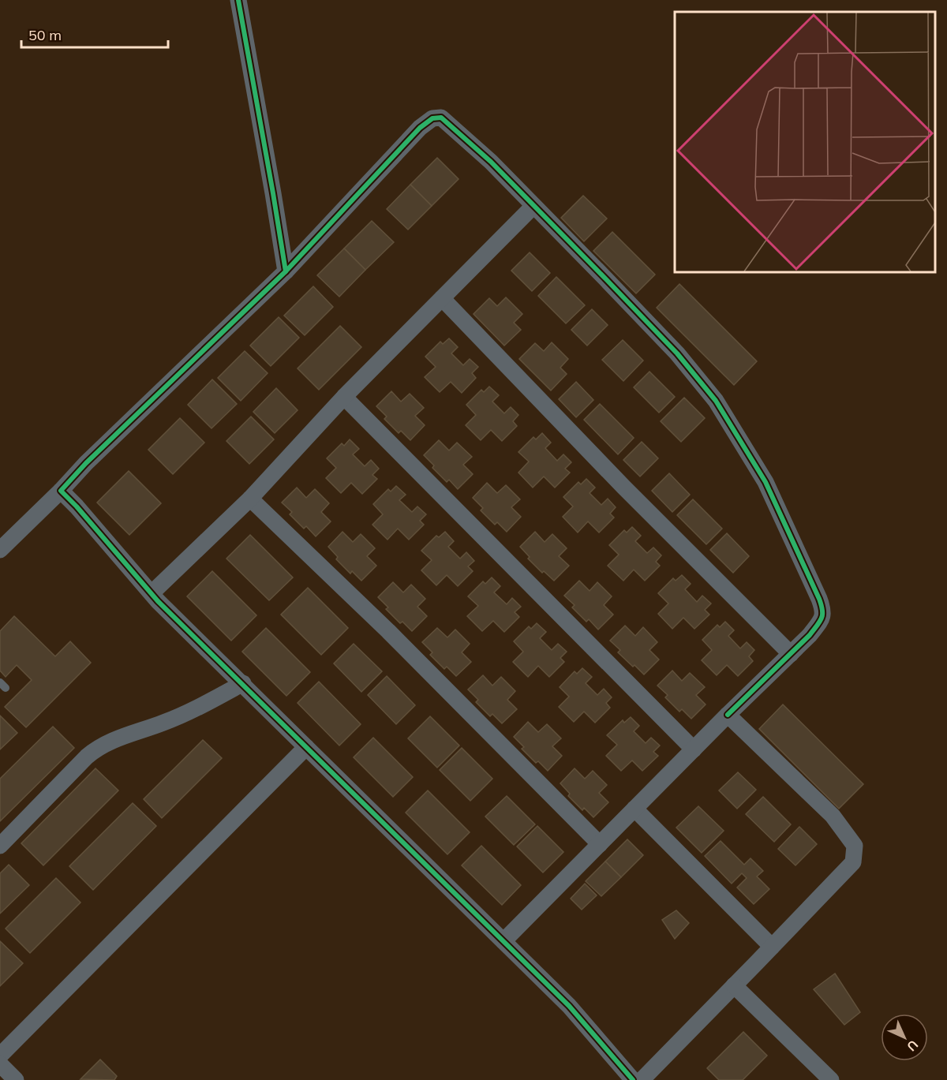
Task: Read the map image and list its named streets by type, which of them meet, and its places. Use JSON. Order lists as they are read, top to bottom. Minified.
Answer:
{"scale_bar":"50 m","north":"bottom right"}
